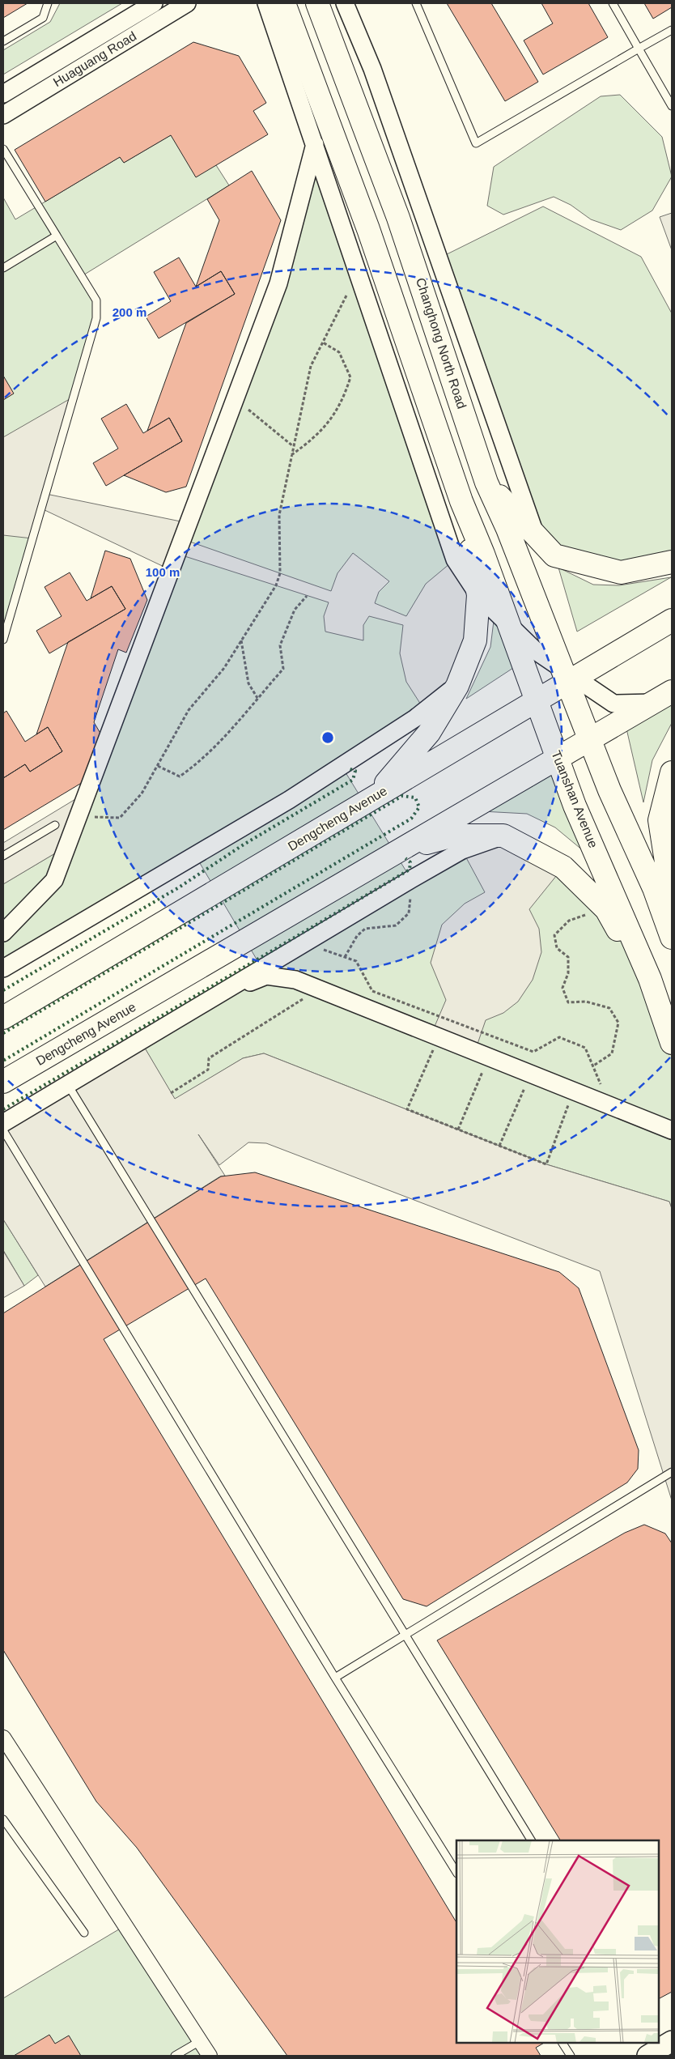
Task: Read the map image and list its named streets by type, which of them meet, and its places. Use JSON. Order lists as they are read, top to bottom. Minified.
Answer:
{"streets":{"highway":["Changhong North Road","Tuanshan Avenue","Dengcheng Avenue"],"street":["Huaguang Road"]},"crossings":[["Changhong North Road","Dengcheng Avenue"],["Tuanshan Avenue","Dengcheng Avenue"]],"rings":["200 m","100 m"]}
